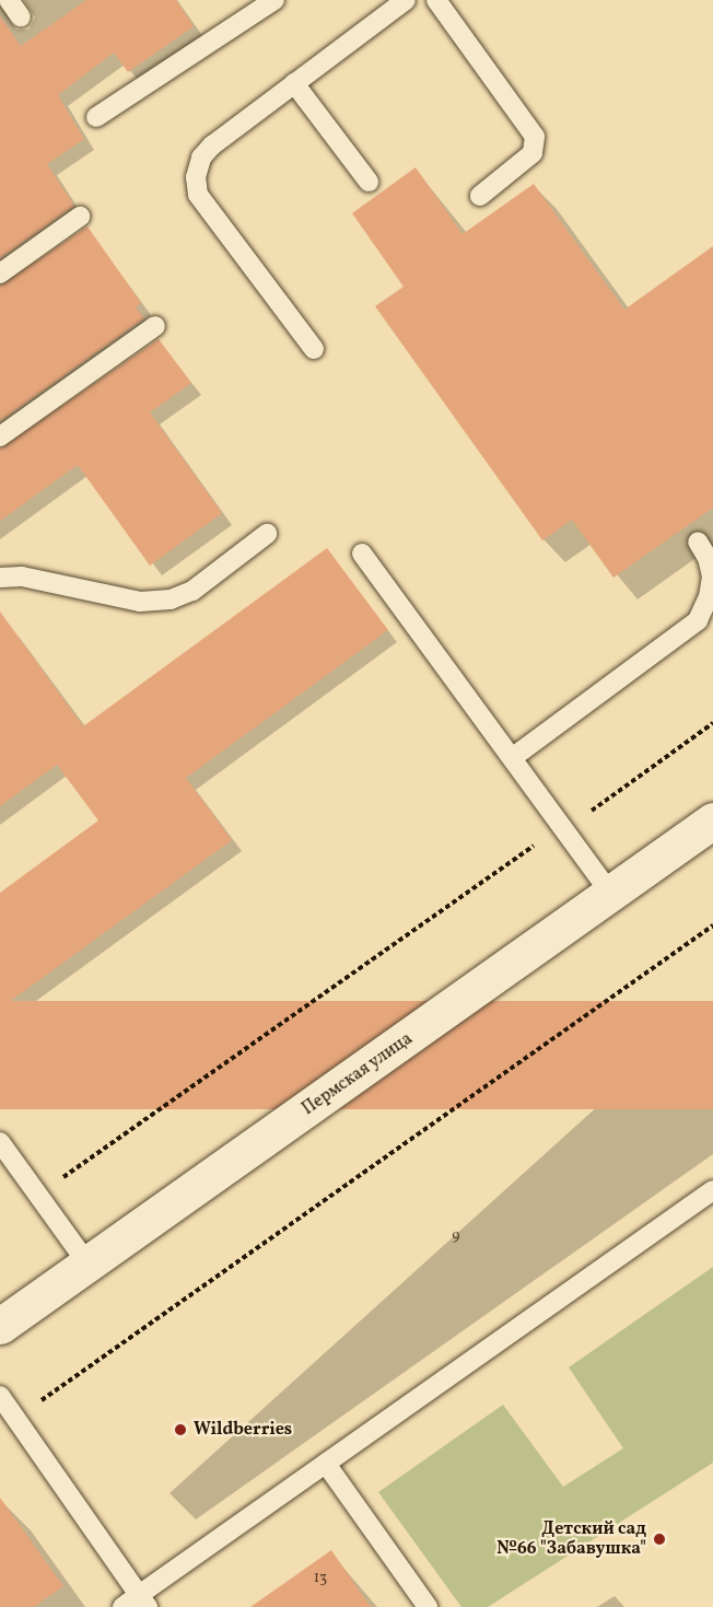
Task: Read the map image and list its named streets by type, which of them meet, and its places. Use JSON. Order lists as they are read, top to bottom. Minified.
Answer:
{"streets":{"street":["Пермская улица"]},"places":["Wildberries","Детский сад №66 \"Забавушка\""],"house_numbers":["9","13"]}
